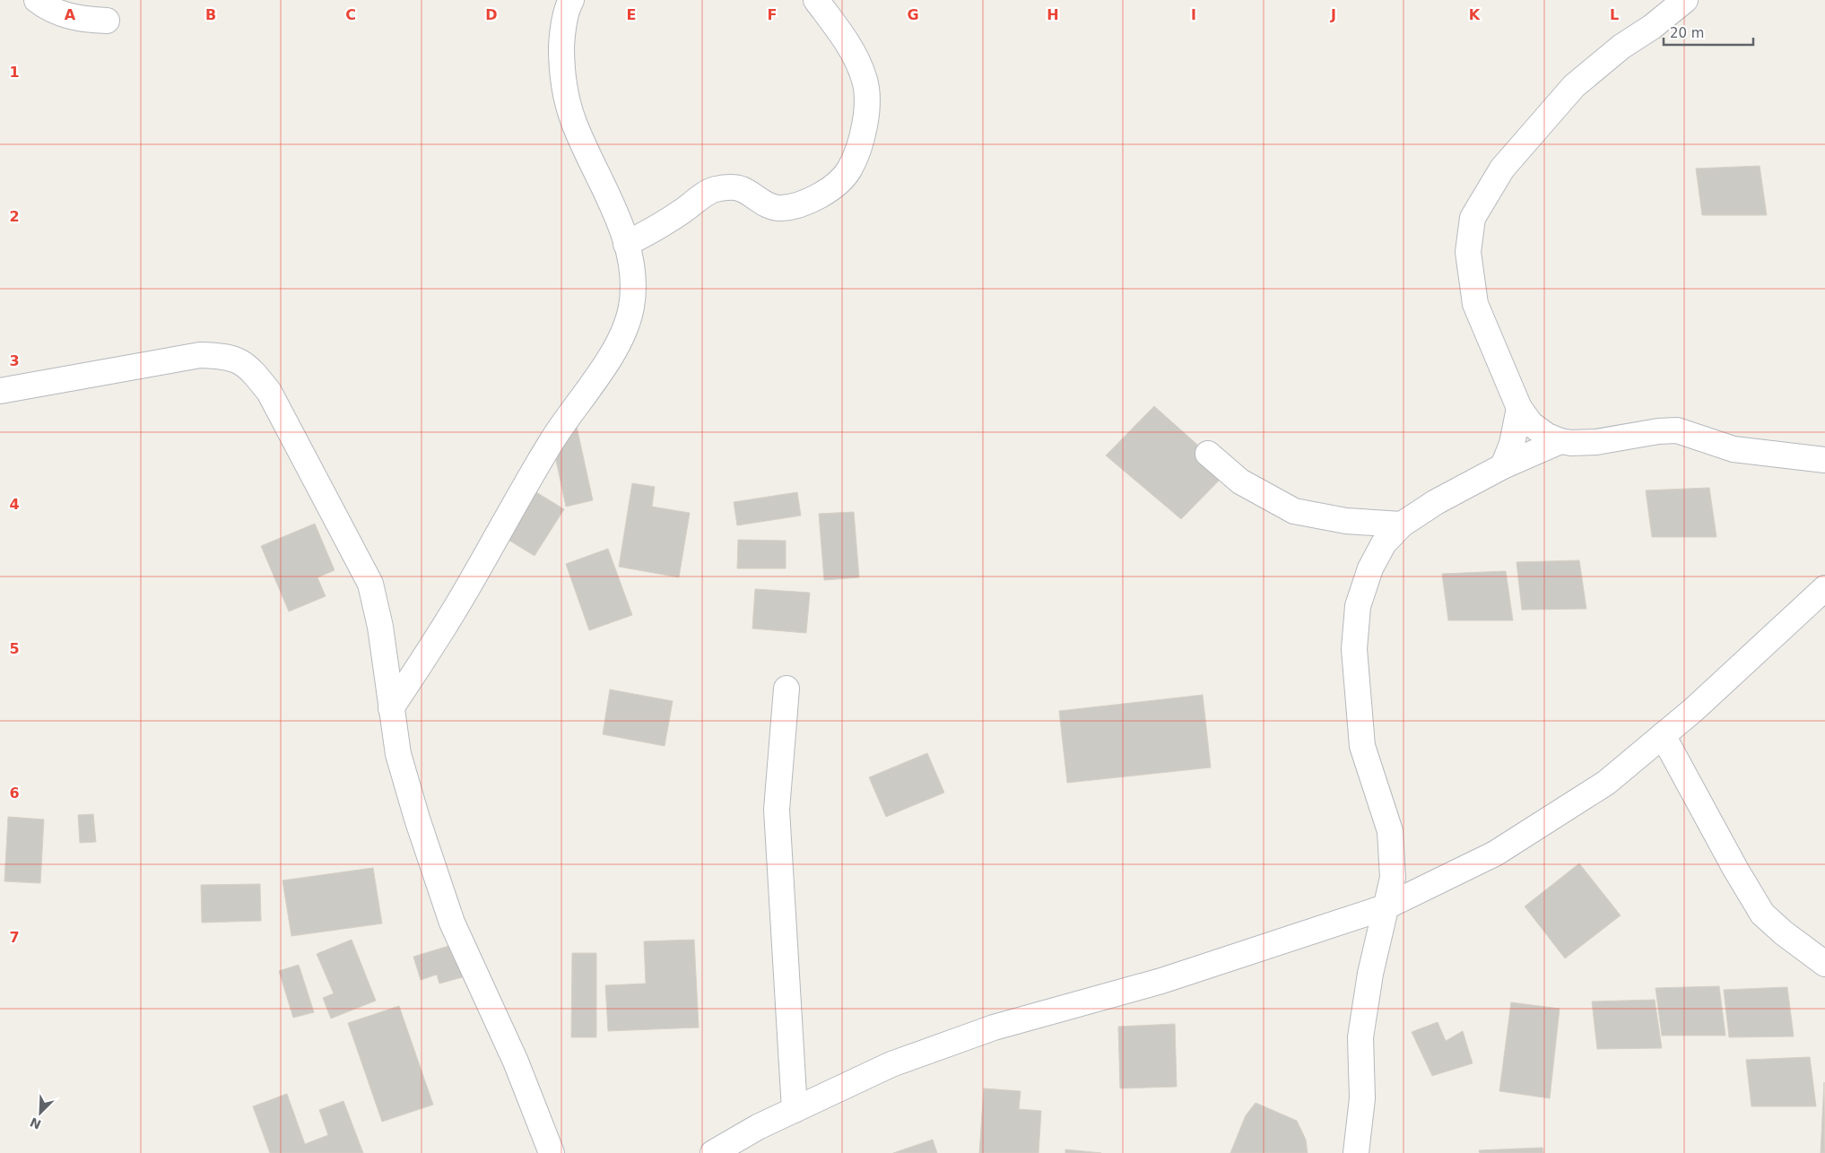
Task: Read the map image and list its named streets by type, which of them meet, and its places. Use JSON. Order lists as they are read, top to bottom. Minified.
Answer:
{"scale_bar":"20 m","north":"bottom left","grid":{"columns":["A","B","C","D","E","F","G","H","I","J","K","L"],"rows":["1","2","3","4","5","6","7"]}}
